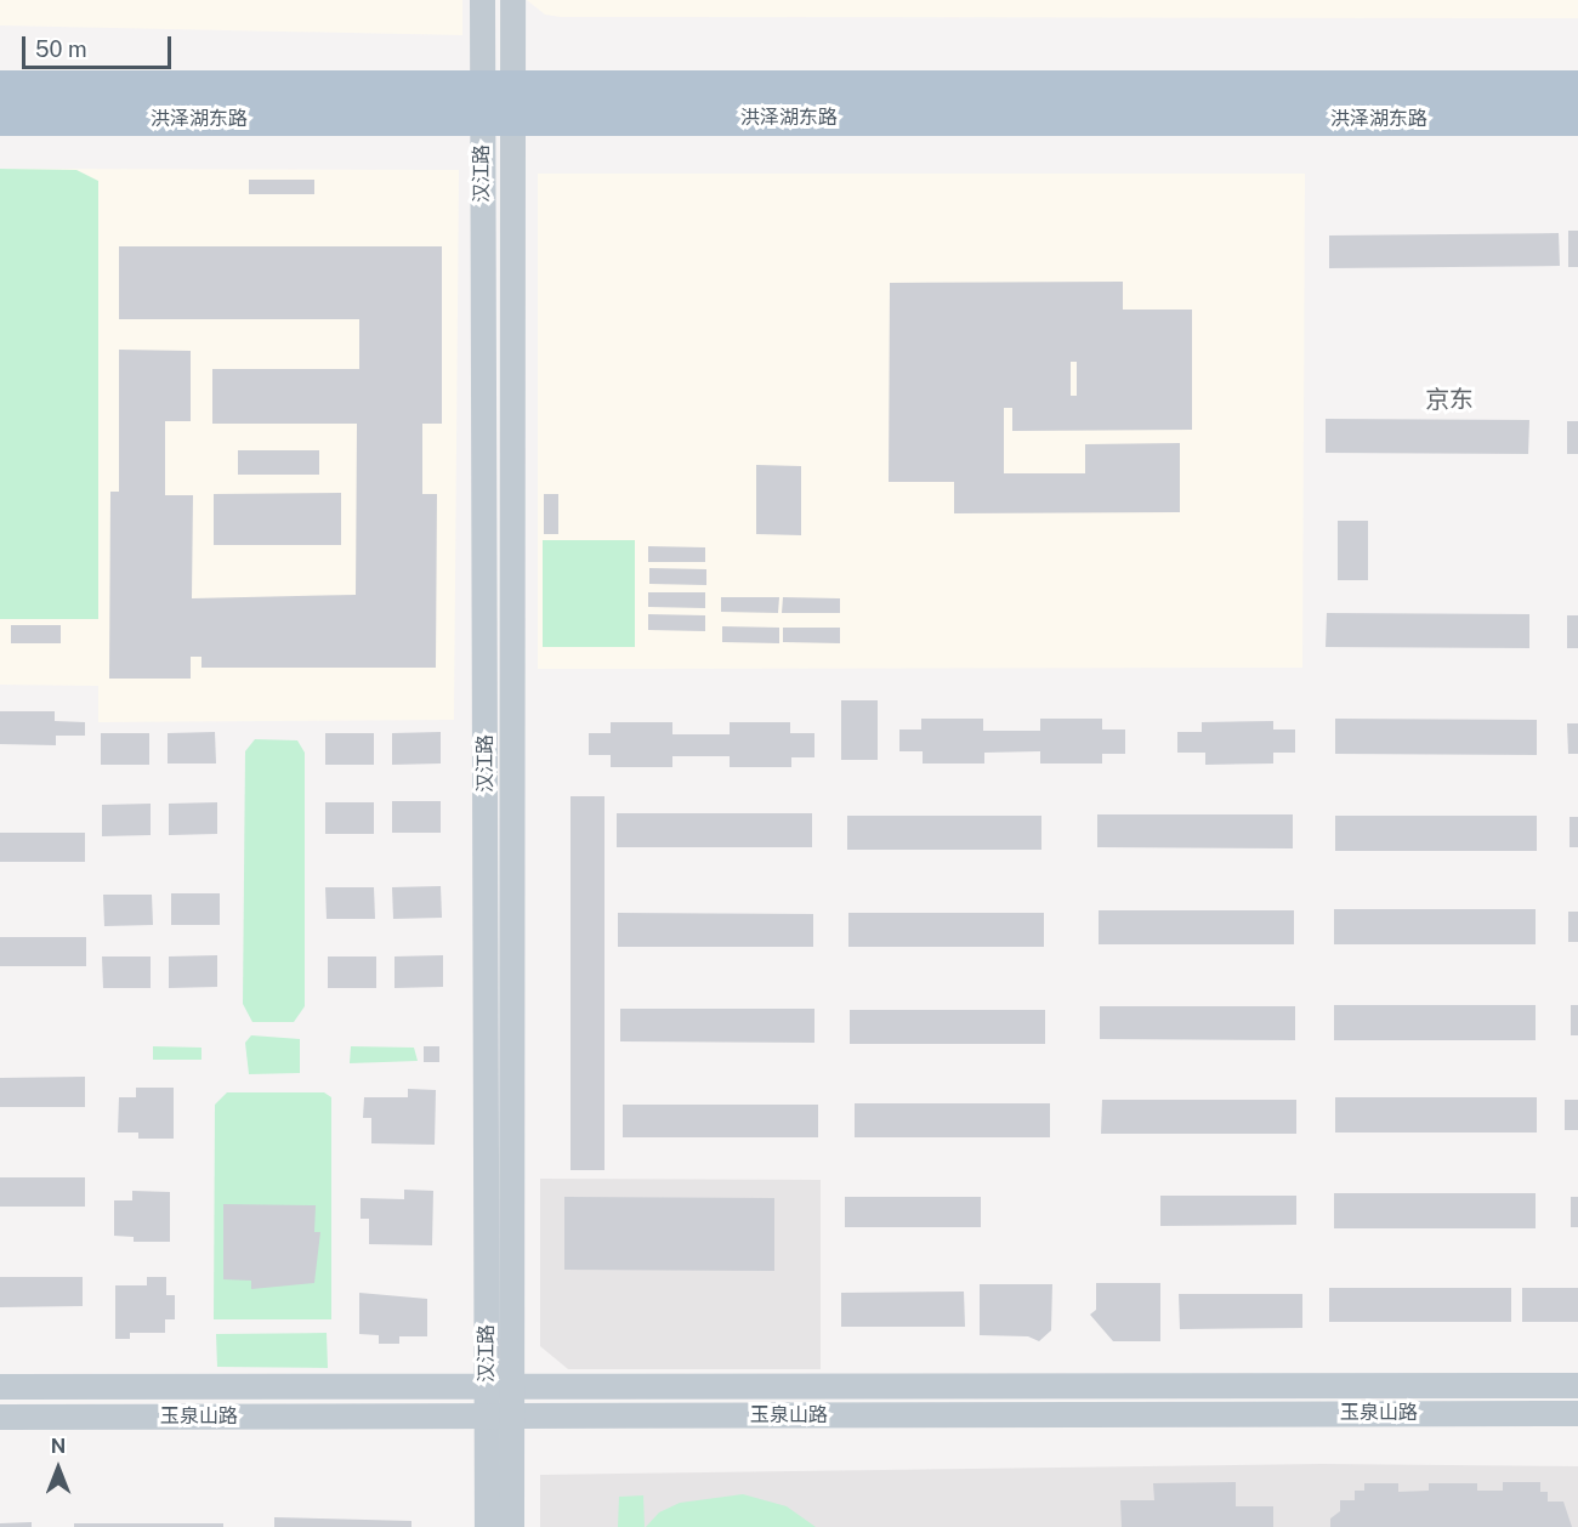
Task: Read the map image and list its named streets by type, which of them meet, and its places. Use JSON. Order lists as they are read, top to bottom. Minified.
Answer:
{"streets":{"main road":["洪泽湖东路"],"street":["汉江路","玉泉山路"]},"crossings":[["洪泽湖东路","汉江路"],["汉江路","玉泉山路"]],"districts":["京东"],"scale_bar":"50 m","north":"top"}
